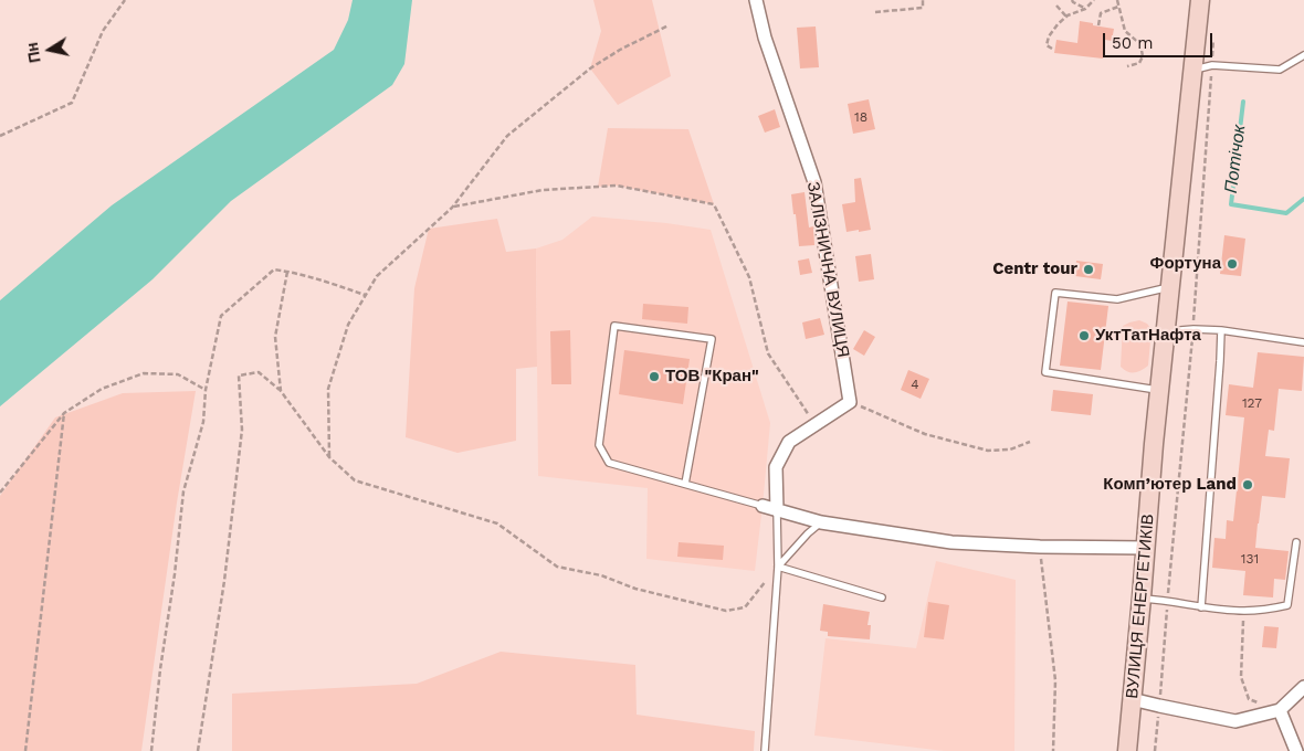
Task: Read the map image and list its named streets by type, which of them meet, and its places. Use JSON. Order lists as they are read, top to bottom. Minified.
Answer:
{"streets":{"main road":["ВУЛИЦЯ ЕНЕРГЕТИКІВ"],"street":["ЗАЛІЗНИЧНА ВУЛИЦЯ"]},"water":["Потічок"],"places":["Фортуна","Centr tour","УктТатНафта","ТОВ \"Кран\"","Комп’ютер Land"],"house_numbers":["18","4","127","131"],"scale_bar":"50 m","north":"left"}
